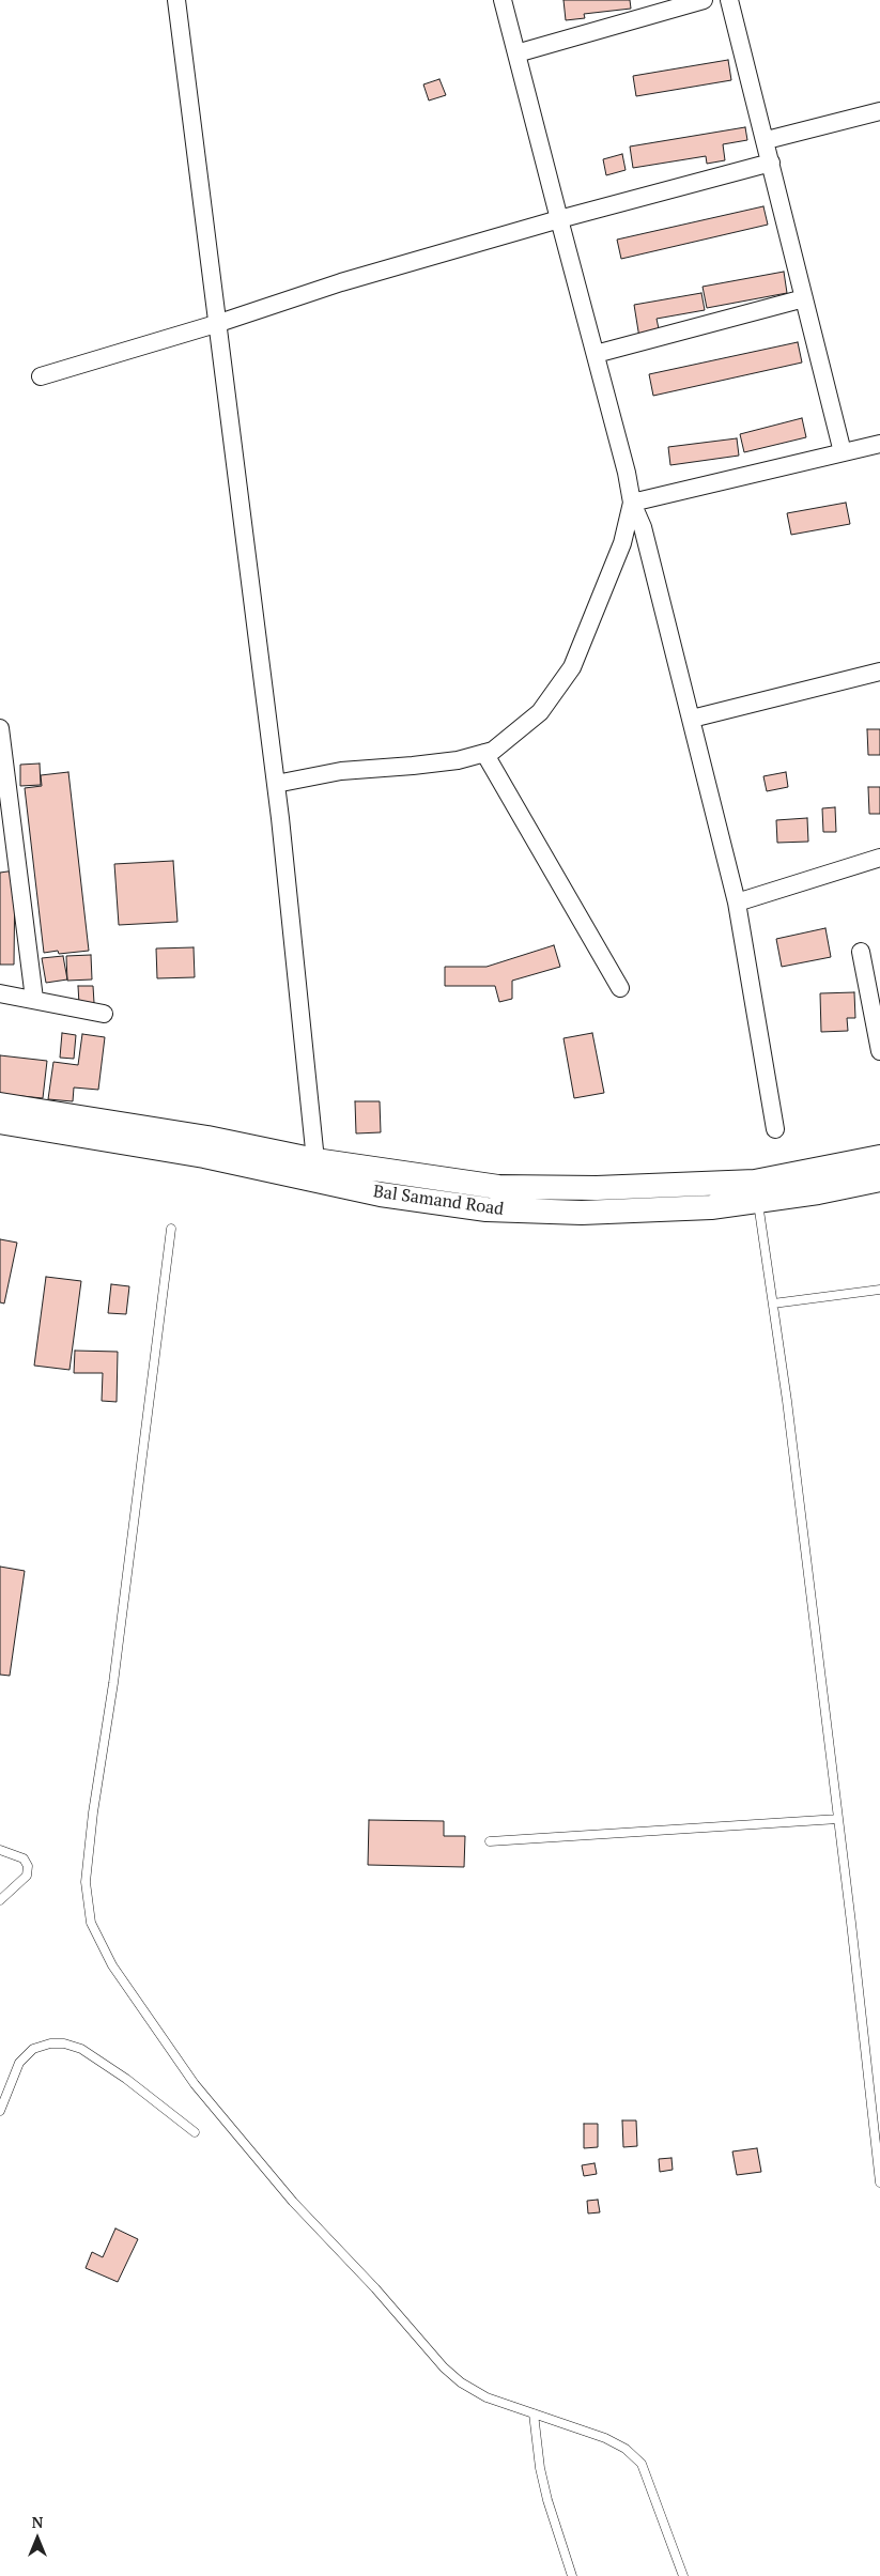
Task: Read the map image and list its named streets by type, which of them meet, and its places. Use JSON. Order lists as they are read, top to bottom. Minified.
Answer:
{"streets":{"main road":["Bal Samand Road"]},"north":"top"}
